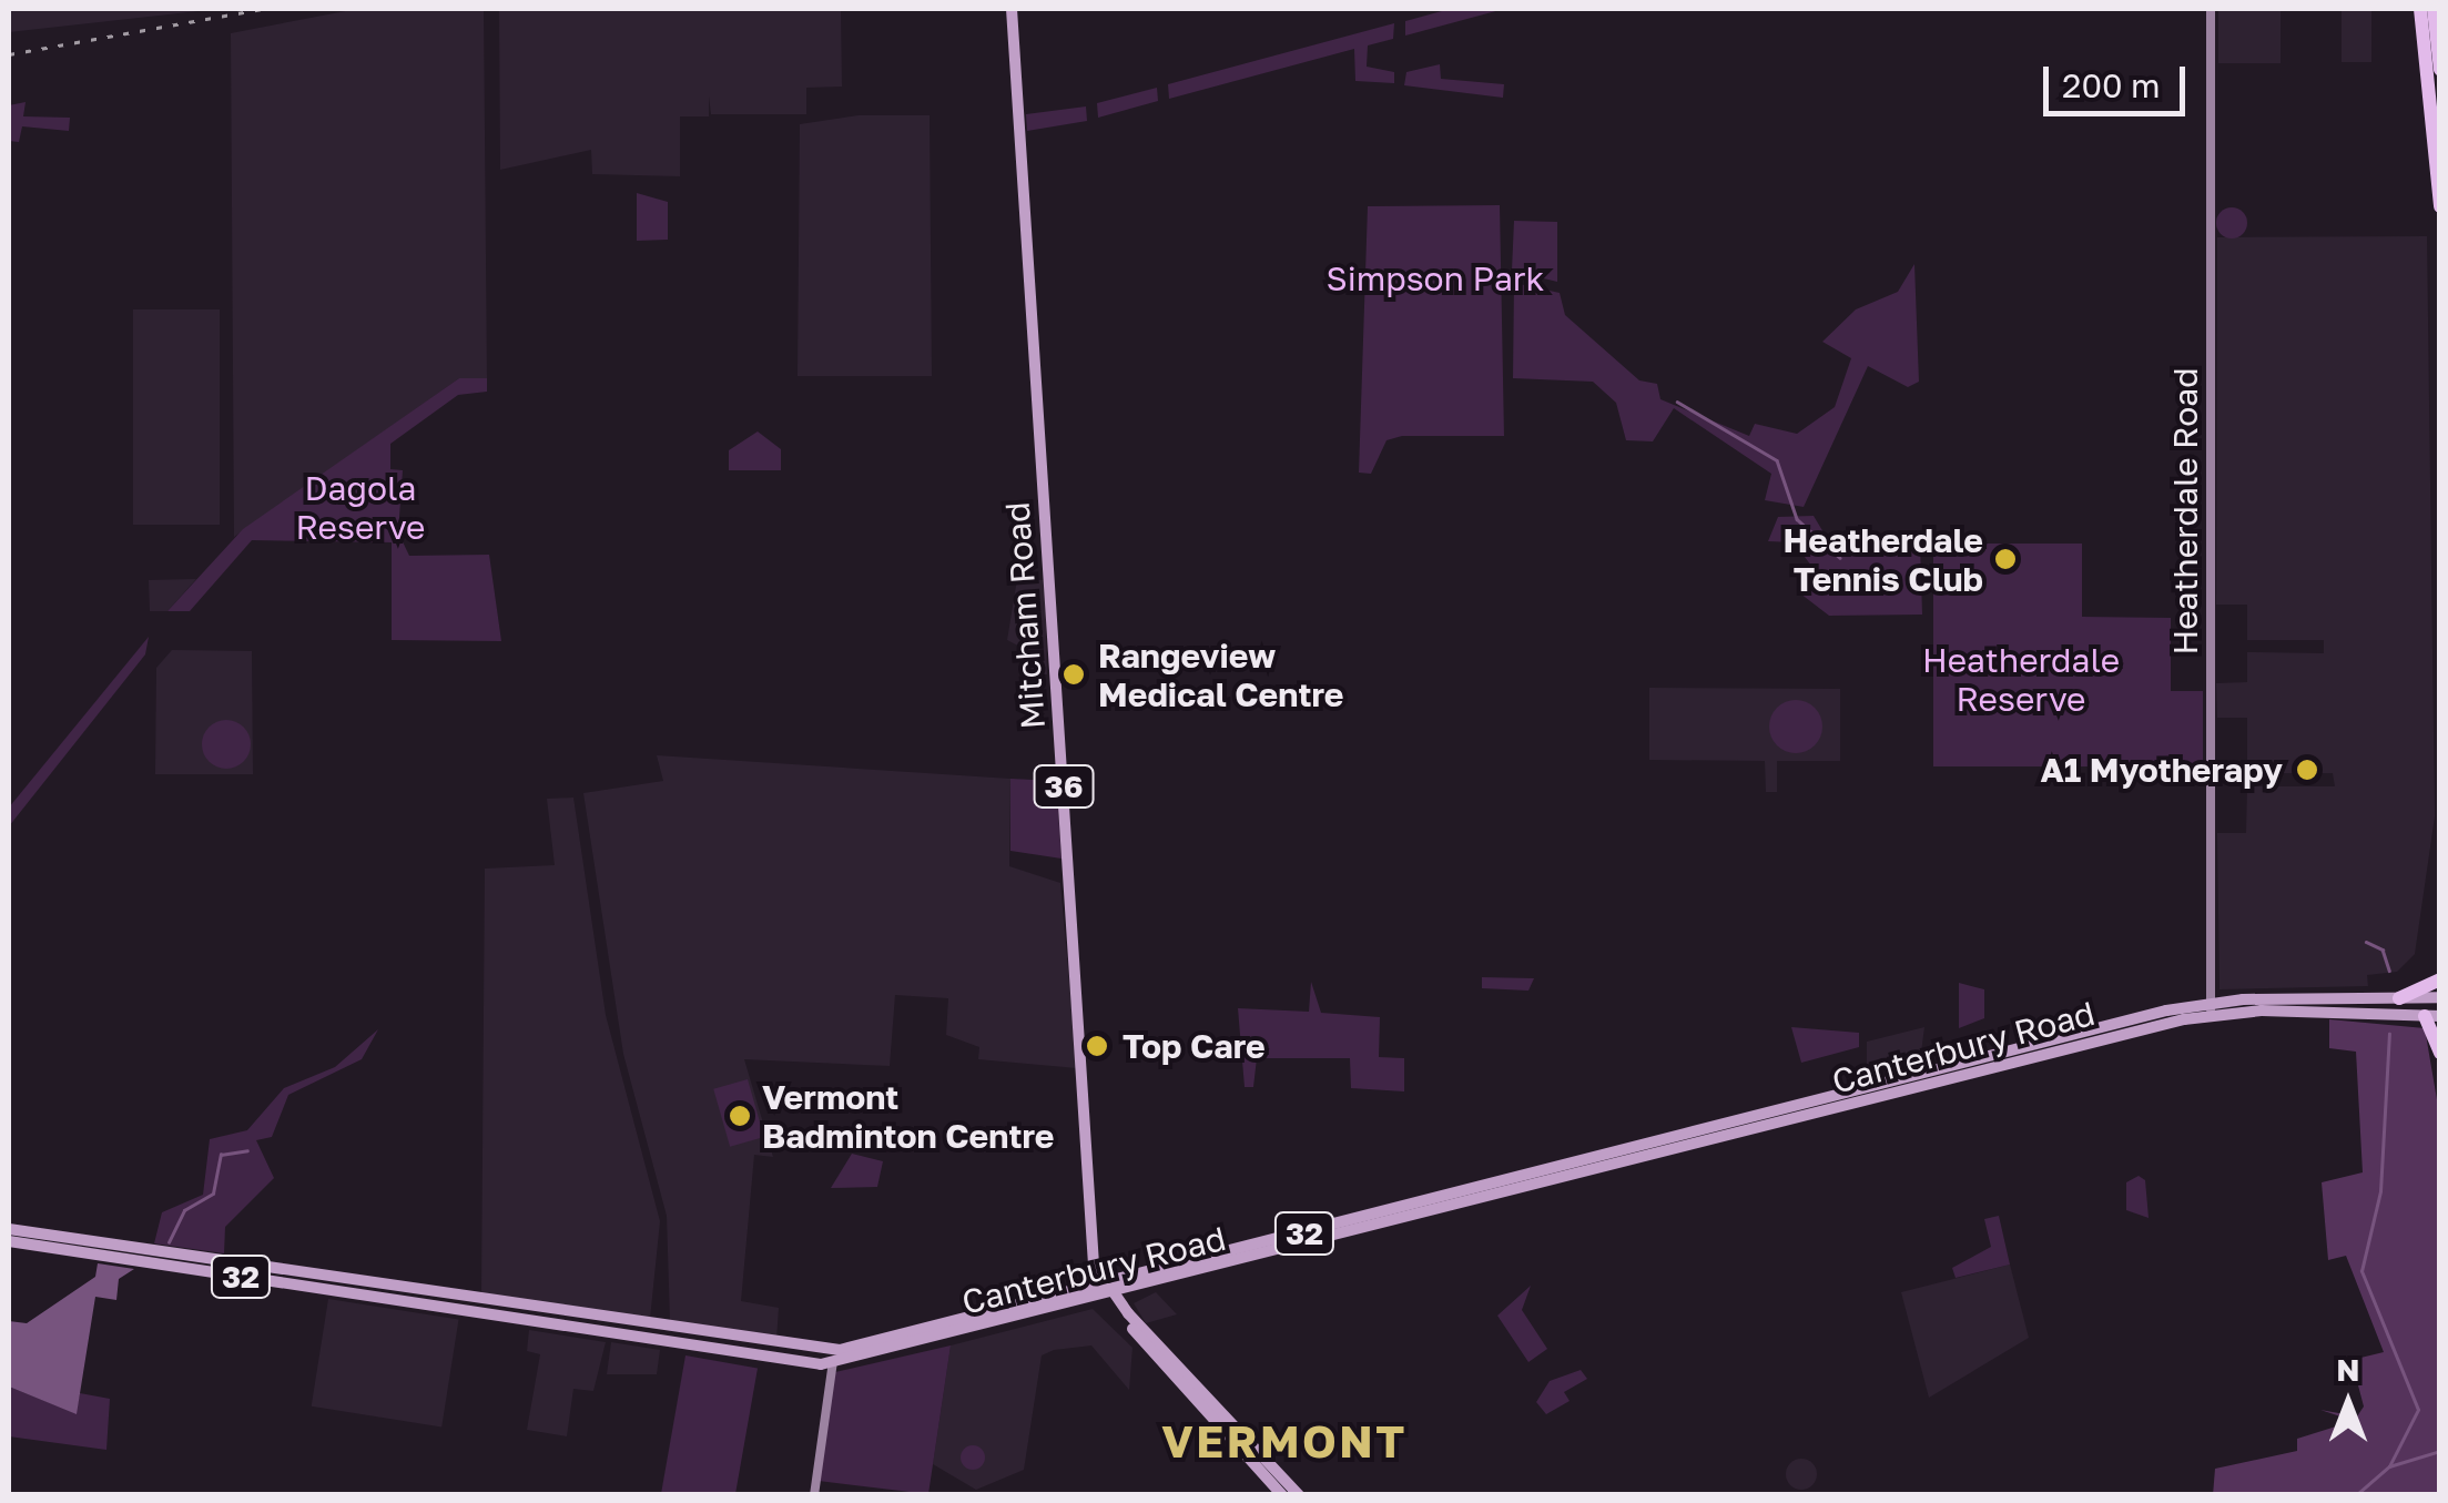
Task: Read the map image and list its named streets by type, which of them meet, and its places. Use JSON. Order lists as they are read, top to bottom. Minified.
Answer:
{"streets":{"main road":["Heatherdale Road","Mitcham Road","36","Canterbury Road","32"]},"crossings":[["Heatherdale Road","Canterbury Road"],["Mitcham Road","Canterbury Road"]],"districts":["VERMONT"],"parks":["Simpson Park","Dagola Reserve","Heatherdale Reserve"],"places":["Heatherdale Tennis Club","Rangeview Medical Centre","A1 Myotherapy","Top Care","Vermont Badminton Centre"],"scale_bar":"200 m","north":"top"}
